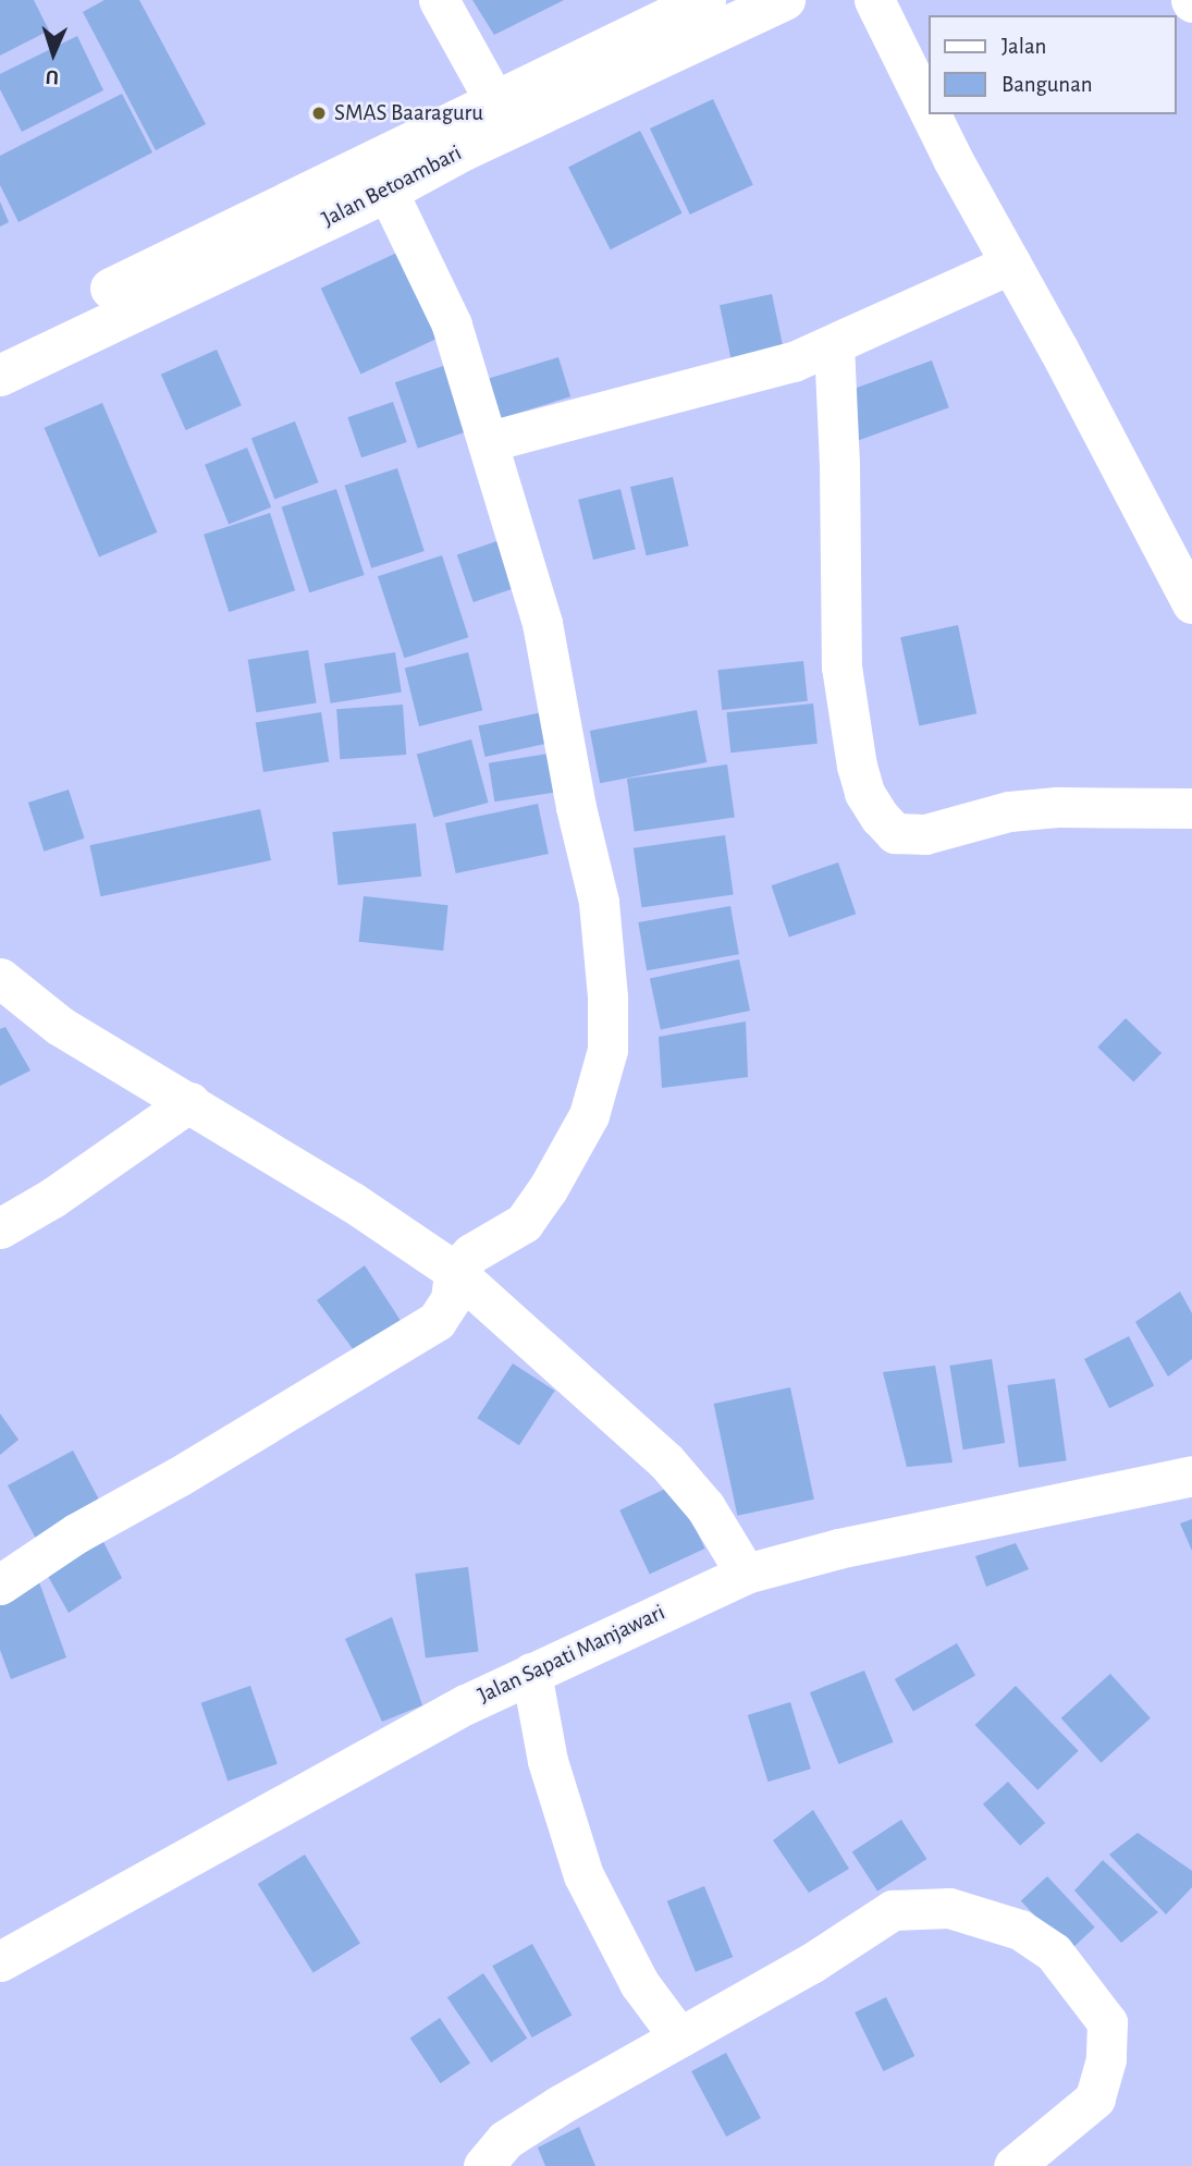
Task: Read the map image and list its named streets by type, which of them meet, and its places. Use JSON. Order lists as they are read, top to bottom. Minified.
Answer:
{"streets":{"main road":["Jalan Betoambari"],"street":["Jalan Sapati Manjawari"]},"places":["SMAS Baaraguru"],"legend":["Jalan","Bangunan"],"north":"bottom"}
